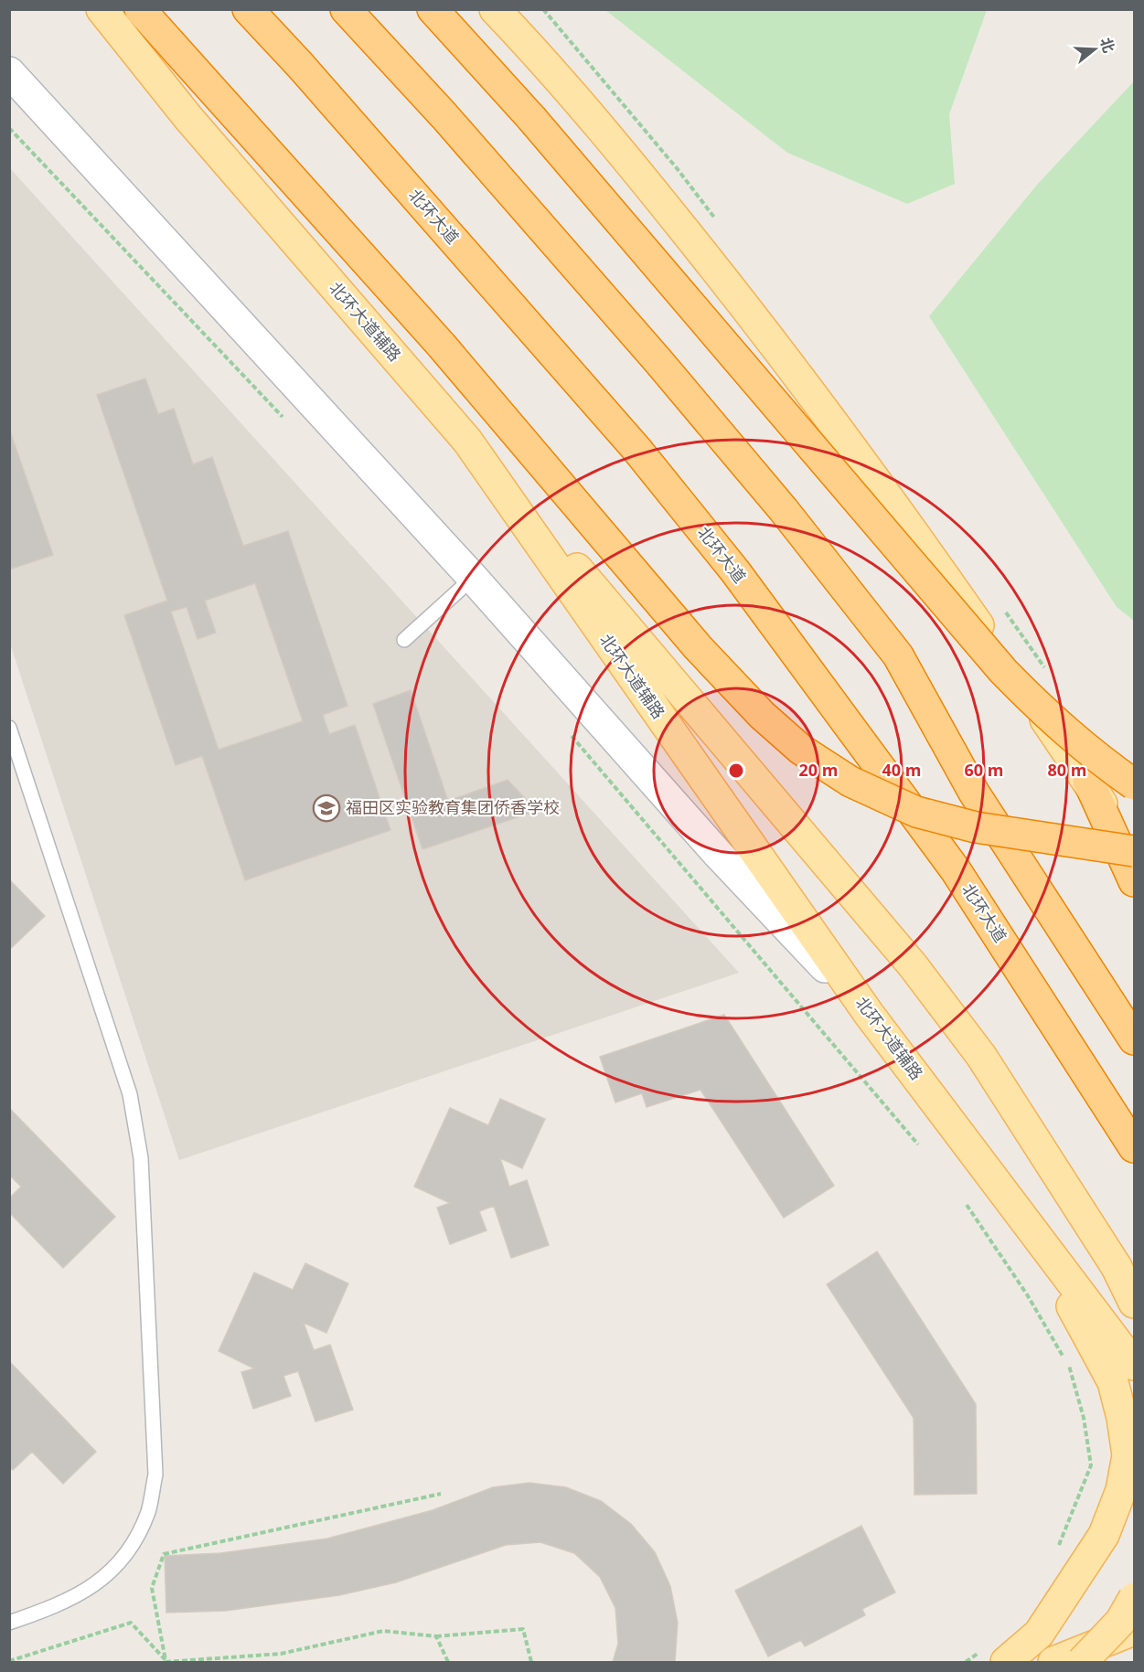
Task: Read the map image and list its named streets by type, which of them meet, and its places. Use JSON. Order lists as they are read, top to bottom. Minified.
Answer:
{"streets":{"highway":["北环大道"],"main road":["北环大道辅路"]},"places":{"school or university":["福田区实验教育集团侨香学校"]},"north":"right","rings":["20 m","40 m","60 m","80 m"]}
